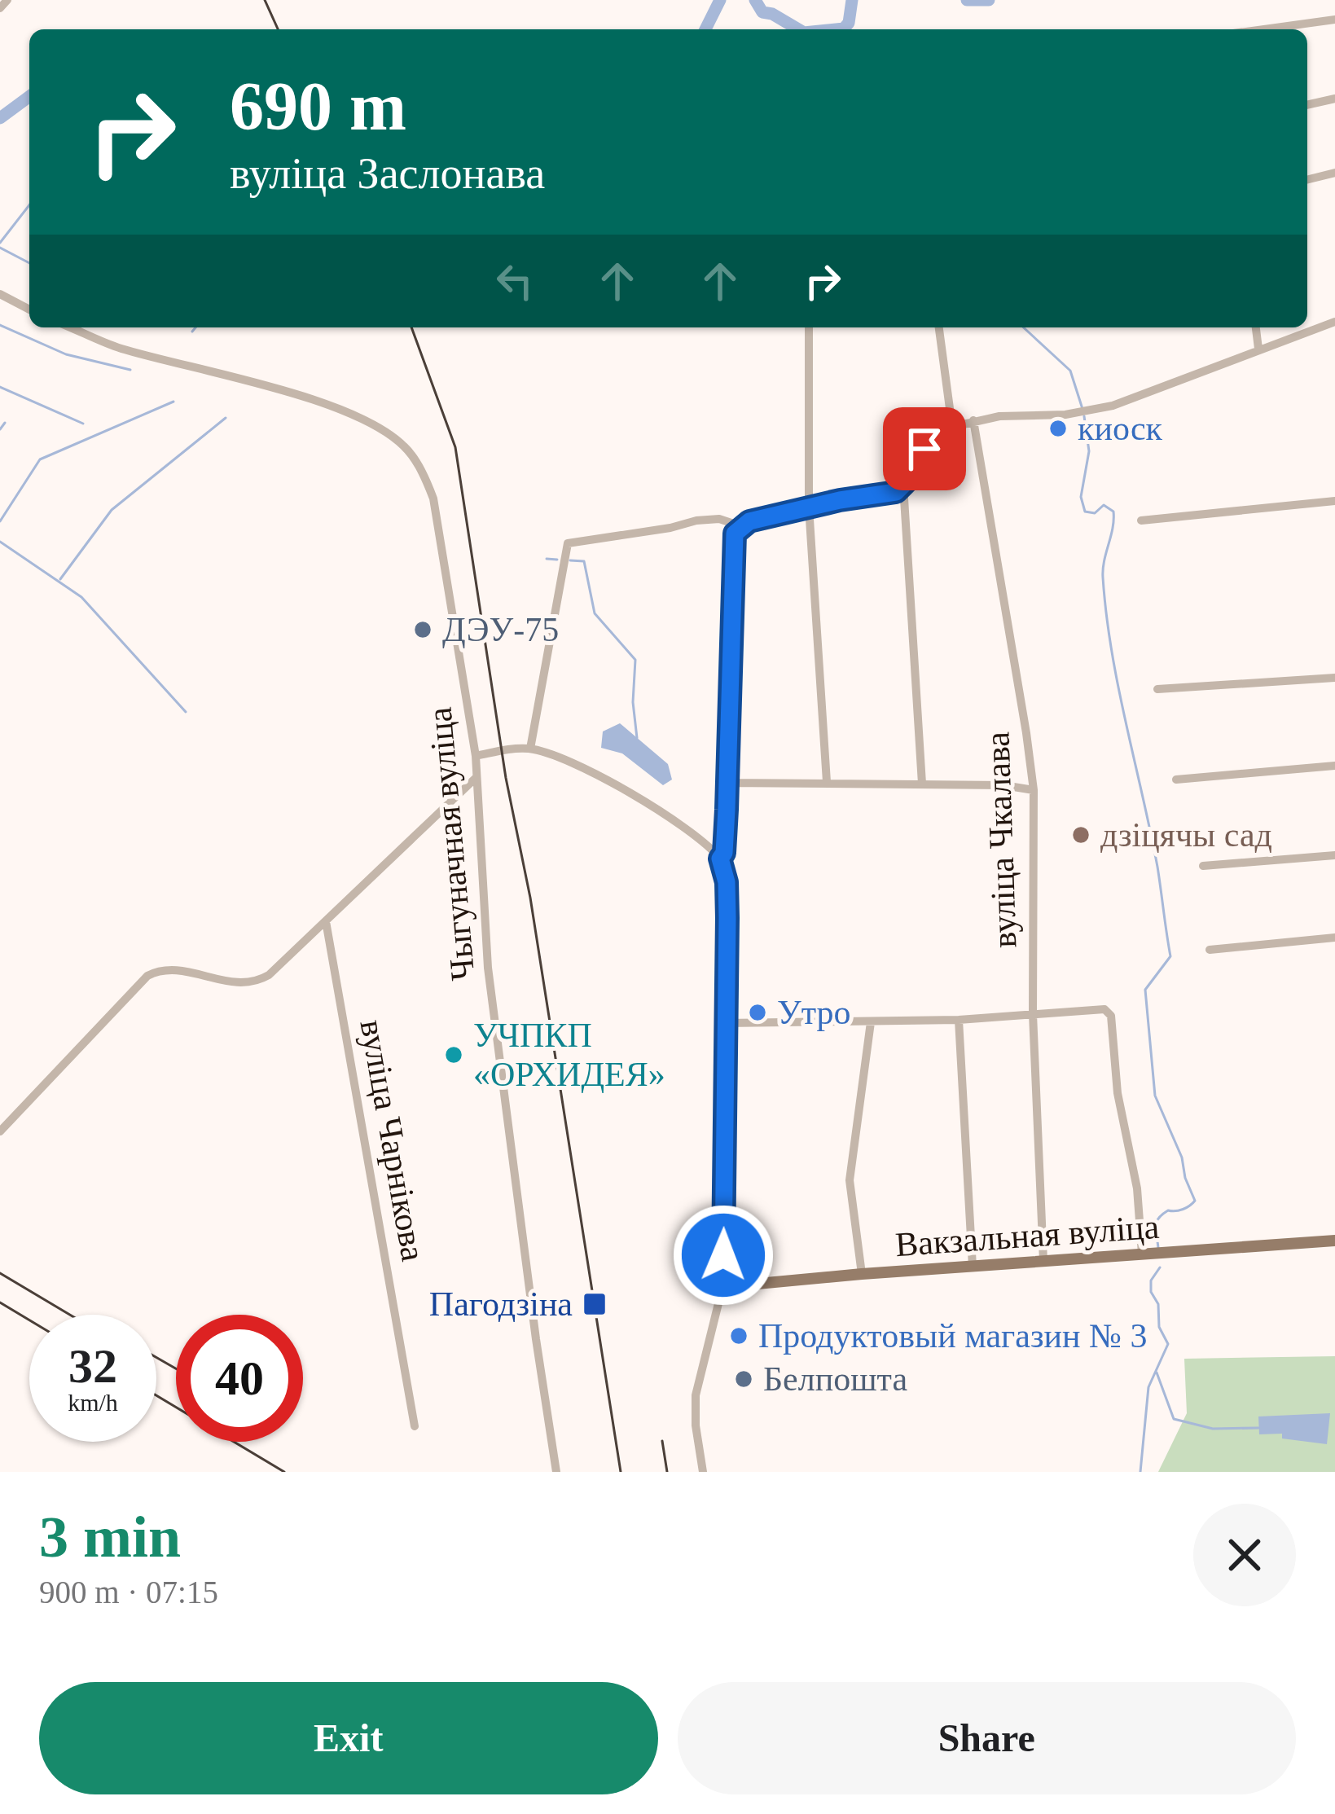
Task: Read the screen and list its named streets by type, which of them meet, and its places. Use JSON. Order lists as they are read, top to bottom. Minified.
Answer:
{"streets":{"main road":["Вакзальная вуліца"],"street":["вуліца Чкалава","Чыгуначная вуліца","вуліца Чарнікова"]},"crossings":[["вуліца Чкалава","Вакзальная вуліца"]],"places":{"other":["киоск","ДЭУ-75","дзіцячы сад","Утро","УЧПКП «ОРХИДЕЯ»","Продуктовый магазин № 3","Белпошта"],"transit":["Пагодзіна"]},"page":{"turn":["690 m","вуліца Заслонава"],"speed":"32 km/h","limit":"40","heading":["3 min","900 m · 07:15"],"buttons":["Exit","Share"]}}
